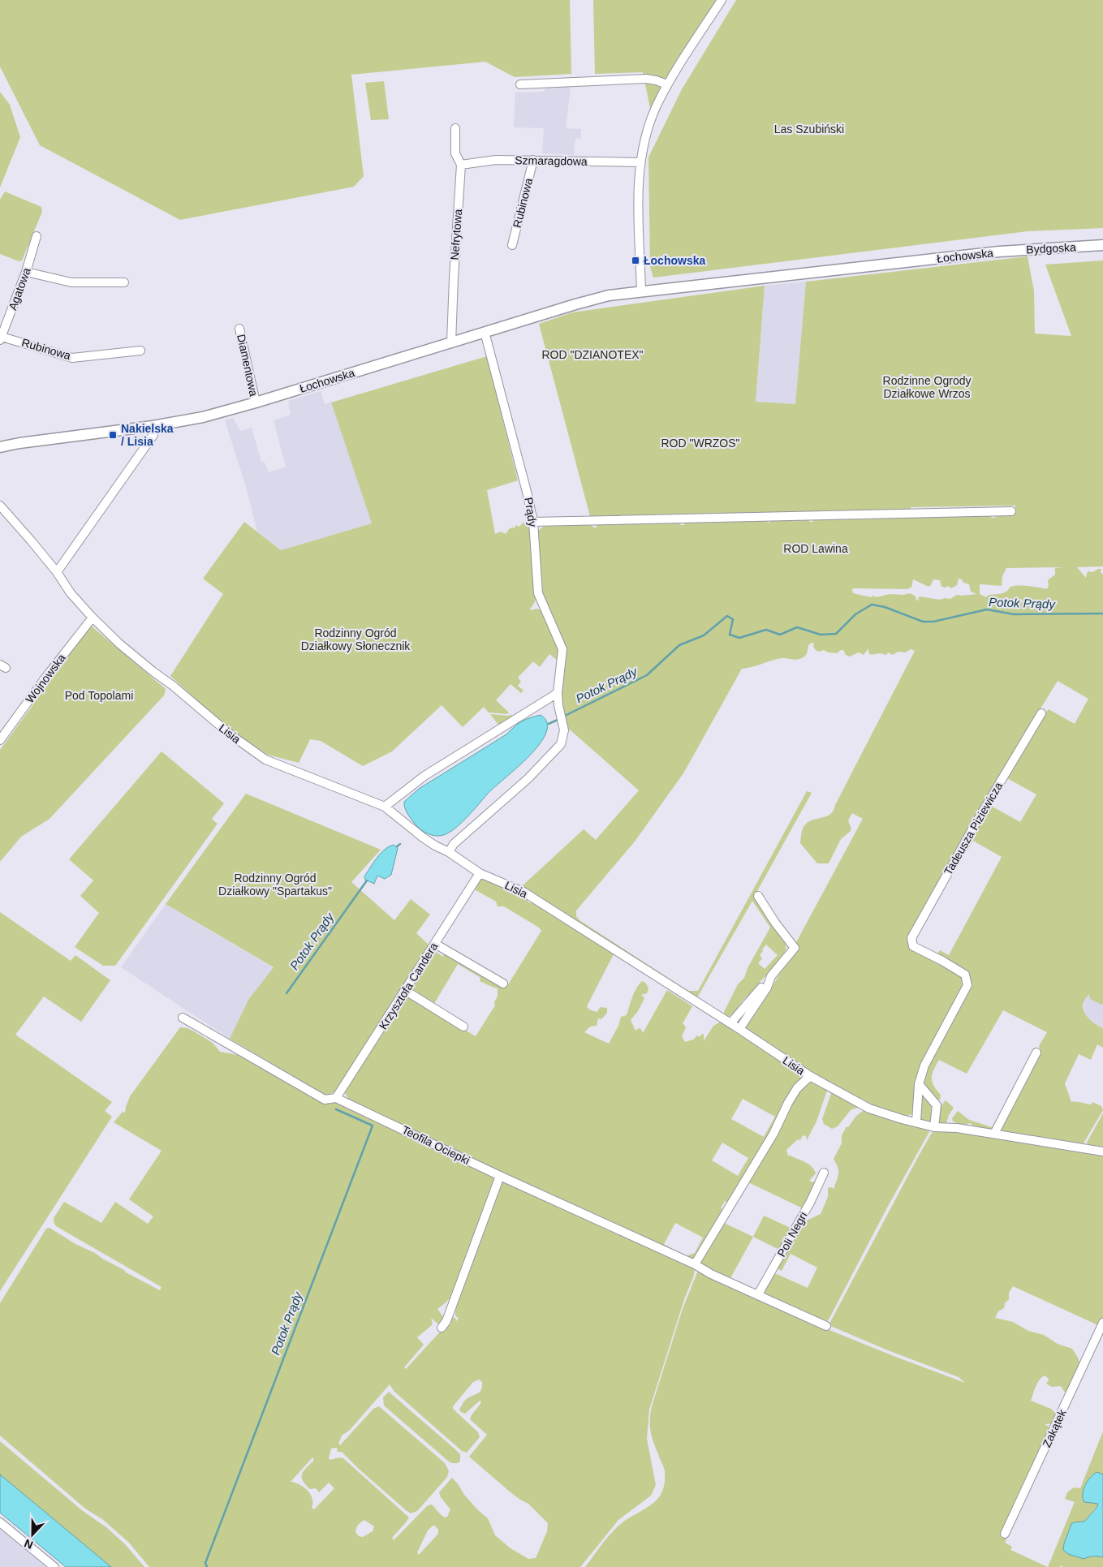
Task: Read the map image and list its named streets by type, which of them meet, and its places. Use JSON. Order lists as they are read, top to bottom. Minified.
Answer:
{"streets":{"main road":["Bydgoska","Łochowska"],"street":["Szmaragdowa","Rubinowa","Nefrytowa","Agatowa","Diamentowa","Prądy","Wojnowska","Lisia","Tadeusza Piziewicza","Krzysztofa Candera","Teofila Ociepki","Poli Negri","Zakątek"]},"crossings":[["Szmaragdowa","Rubinowa"],["Szmaragdowa","Nefrytowa"],["Rubinowa","Agatowa"],["Nefrytowa","Łochowska"],["Bydgoska","Łochowska"],["Łochowska","Diamentowa"],["Łochowska","Prądy"],["Prądy","Lisia"],["Wojnowska","Lisia"],["Lisia","Krzysztofa Candera"],["Krzysztofa Candera","Teofila Ociepki"],["Teofila Ociepki","Poli Negri"]],"water":["Potok Prądy"],"parks":["Las Szubiński","ROD \"DZIANOTEX\"","Rodzinne Ogrody Działkowe Wrzos","ROD \"WRZOS\"","ROD Lawina","Rodzinny Ogród Działkowy Słonecznik","Pod Topolami","Rodzinny Ogród Działkowy \"Spartakus\""],"places":{"transit":["Łochowska","Nakielska / Lisia"]},"north":"bottom"}
